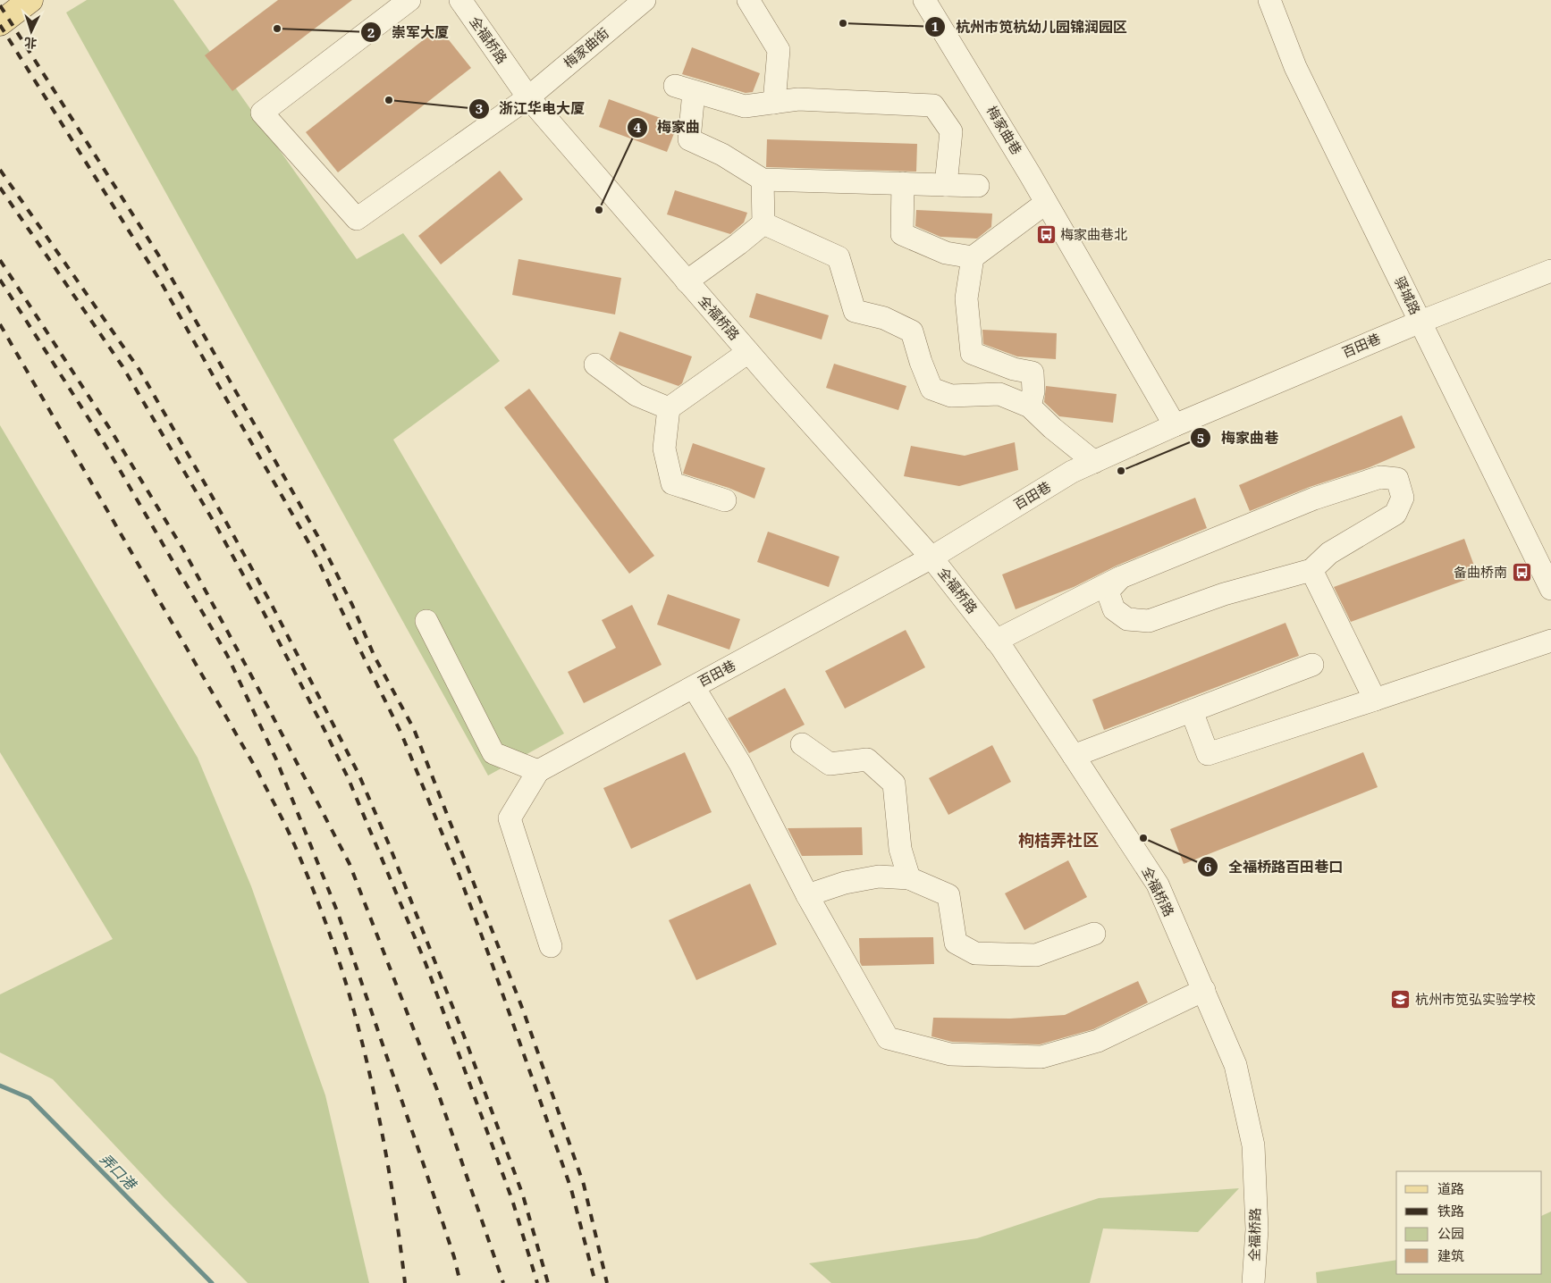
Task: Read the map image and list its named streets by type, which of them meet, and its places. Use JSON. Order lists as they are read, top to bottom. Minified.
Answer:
{"streets":{"street":["全福桥路","梅家曲街","梅家曲巷","驿城路","百田巷"]},"crossings":[["全福桥路","梅家曲街"],["全福桥路","百田巷"],["梅家曲巷","百田巷"],["驿城路","百田巷"]],"districts":["枸桔弄社区"],"water":["弄口港"],"places":{"other":["杭州市笕杭幼儿园锦润园区","崇军大厦","浙江华电大厦","梅家曲","梅家曲巷","全福桥路百田巷口"],"bus stop":["梅家曲巷北","备曲桥南"],"school or university":["杭州市笕弘实验学校"]},"legend":["道路","铁路","公园","建筑"],"north":"bottom"}
